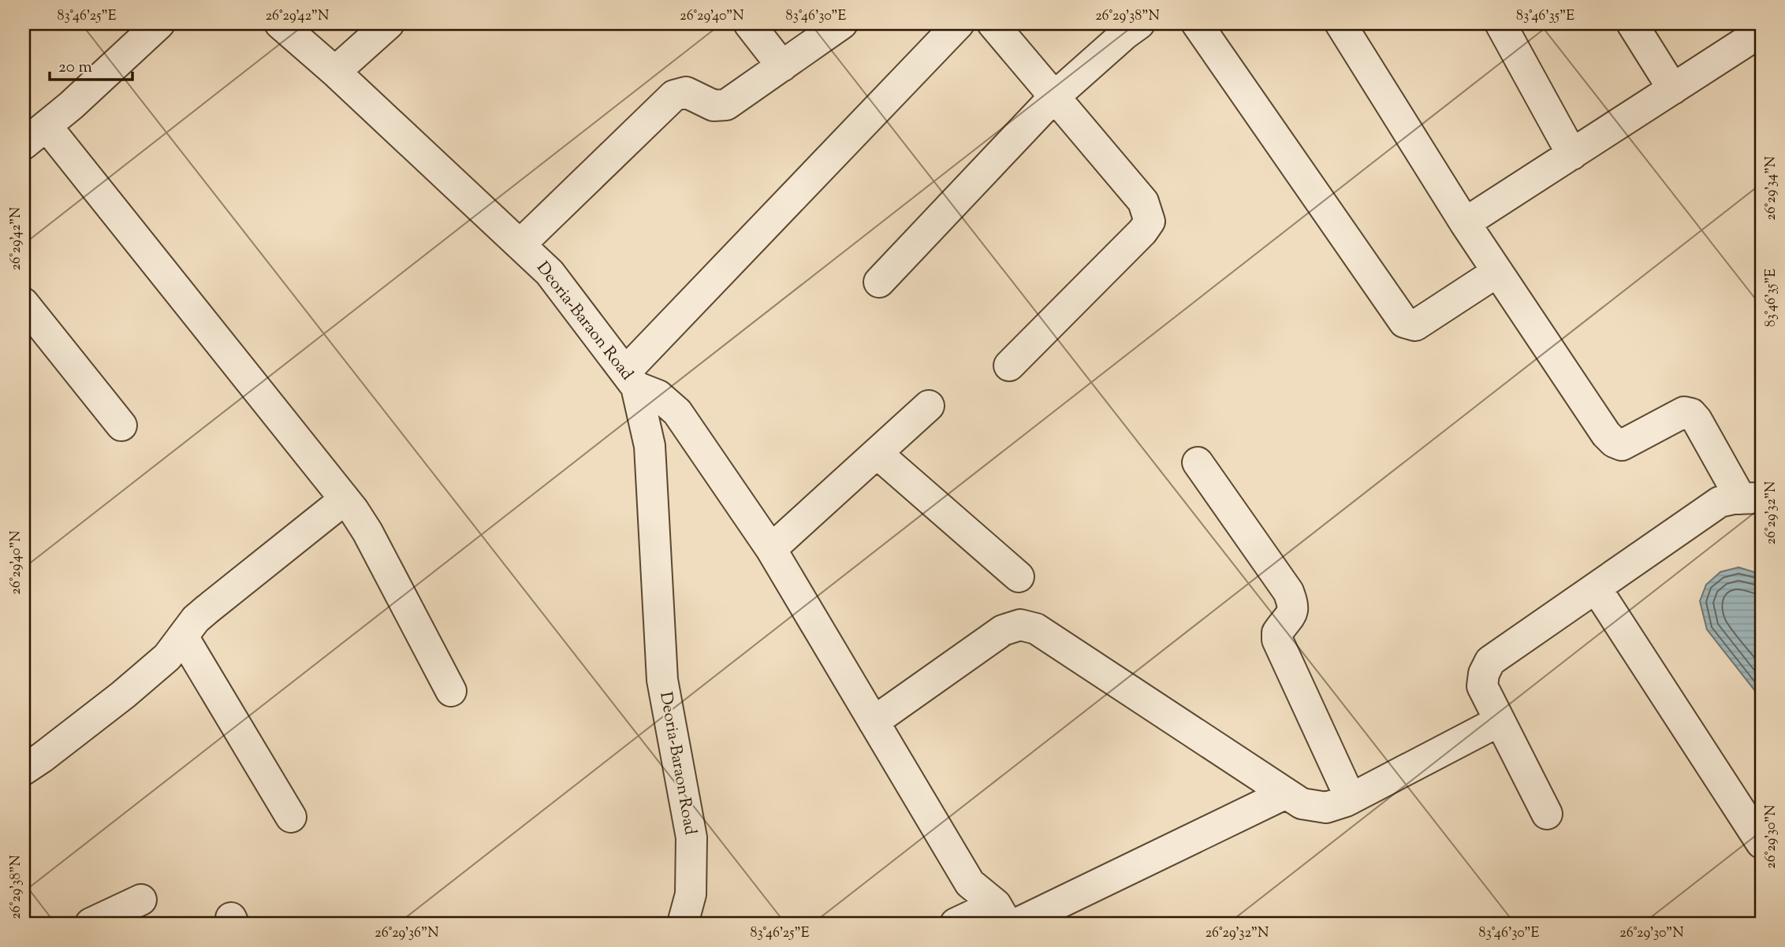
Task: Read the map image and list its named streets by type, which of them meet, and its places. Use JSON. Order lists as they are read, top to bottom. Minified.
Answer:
{"streets":{"street":["Deoria-Baraon Road"]},"scale_bar":"20 m","coordinates":["83°46'25\"E","26°29'42\"N","26°29'40\"N","83°46'30\"E","26°29'38\"N","83°46'35\"E","26°29'34\"N","26°29'32\"N","26°29'30\"N","26°29'36\"N"]}
